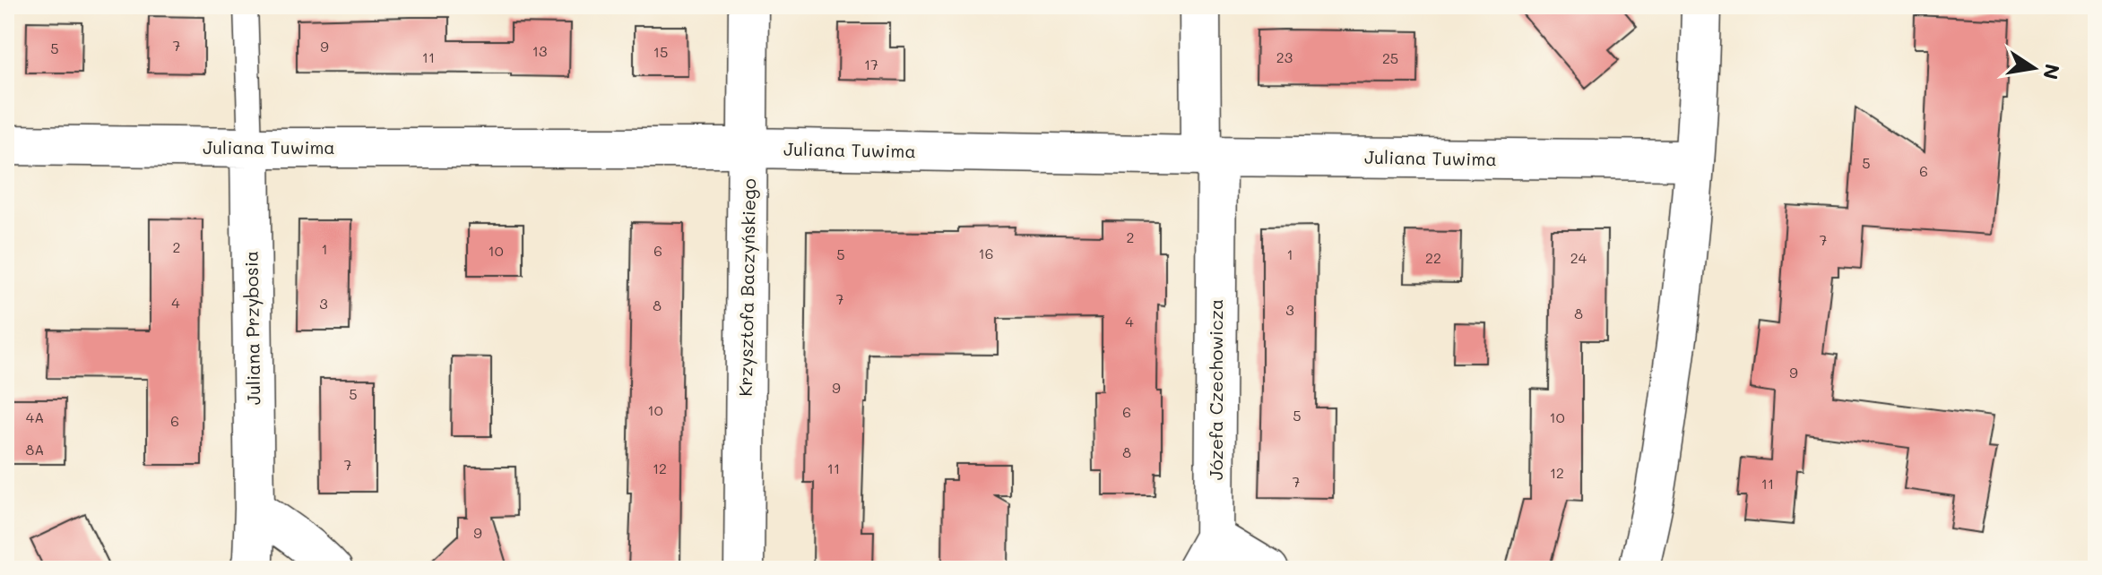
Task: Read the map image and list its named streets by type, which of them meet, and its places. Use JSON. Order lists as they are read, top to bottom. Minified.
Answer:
{"streets":{"street":["Juliana Tuwima","Krzysztofa Baczyńskiego","Juliana Przybosia","Józefa Czechowicza"]},"crossings":[["Juliana Tuwima","Krzysztofa Baczyńskiego"],["Juliana Tuwima","Juliana Przybosia"],["Juliana Tuwima","Józefa Czechowicza"]],"house_numbers":["7","9","5","13","15","11","23","25","17","5","6","2","7","2","1","10","6","16","5","1","22","24","7","4","3","8","3","8","4","9","9","5","10","6","5","4A","10","6","8A","8","7","12","11","12","7","11","9"],"north":"right"}
